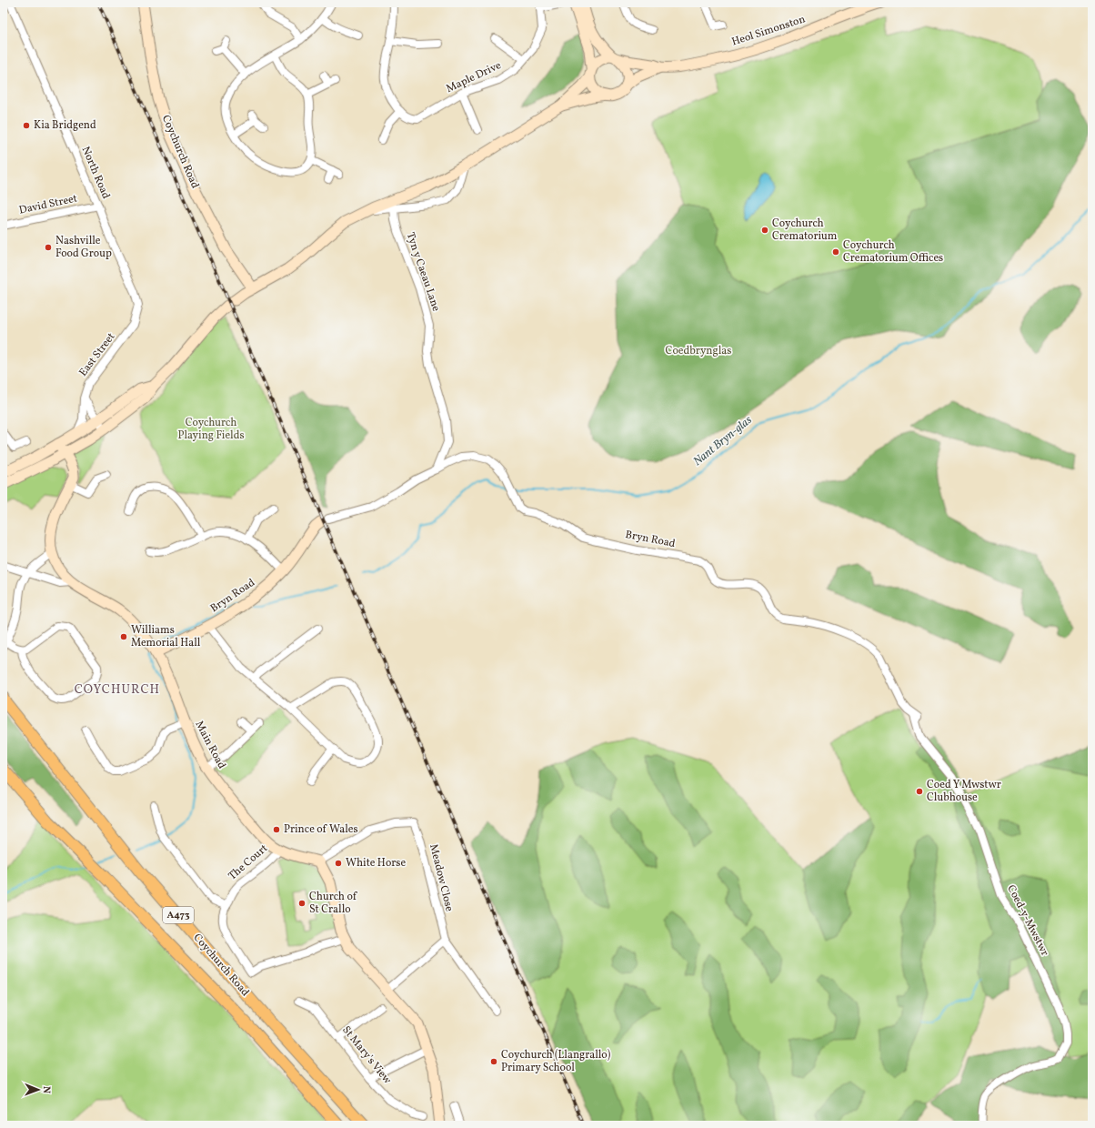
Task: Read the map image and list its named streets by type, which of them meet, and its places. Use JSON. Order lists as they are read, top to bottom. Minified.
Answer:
{"streets":{"main road":["Coychurch Road","A473"],"street":["Heol Simonston","Maple Drive","North Road","David Street","Tyn y Caeau Lane","East Street","Bryn Road","Main Road","The Court","Meadow Close","Coed-y-Mwstwr","St Mary's View"]},"crossings":[["North Road","David Street"],["North Road","East Street"],["Tyn y Caeau Lane","Bryn Road"],["Bryn Road","Main Road"],["Bryn Road","Coed-y-Mwstwr"],["Main Road","The Court"],["The Court","Meadow Close"]],"districts":["COYCHURCH"],"water":["Nant Bryn-glas"],"parks":["Coedbrynglas","Coychurch Playing Fields"],"places":["Kia Bridgend","Coychurch Crematorium","Nashville Food Group","Coychurch Crematorium Offices","Williams Memorial Hall","Coed Y Mwstwr Clubhouse","Prince of Wales","White Horse","Church of St Crallo","Coychurch (Llangrallo) Primary School"],"north":"right"}
